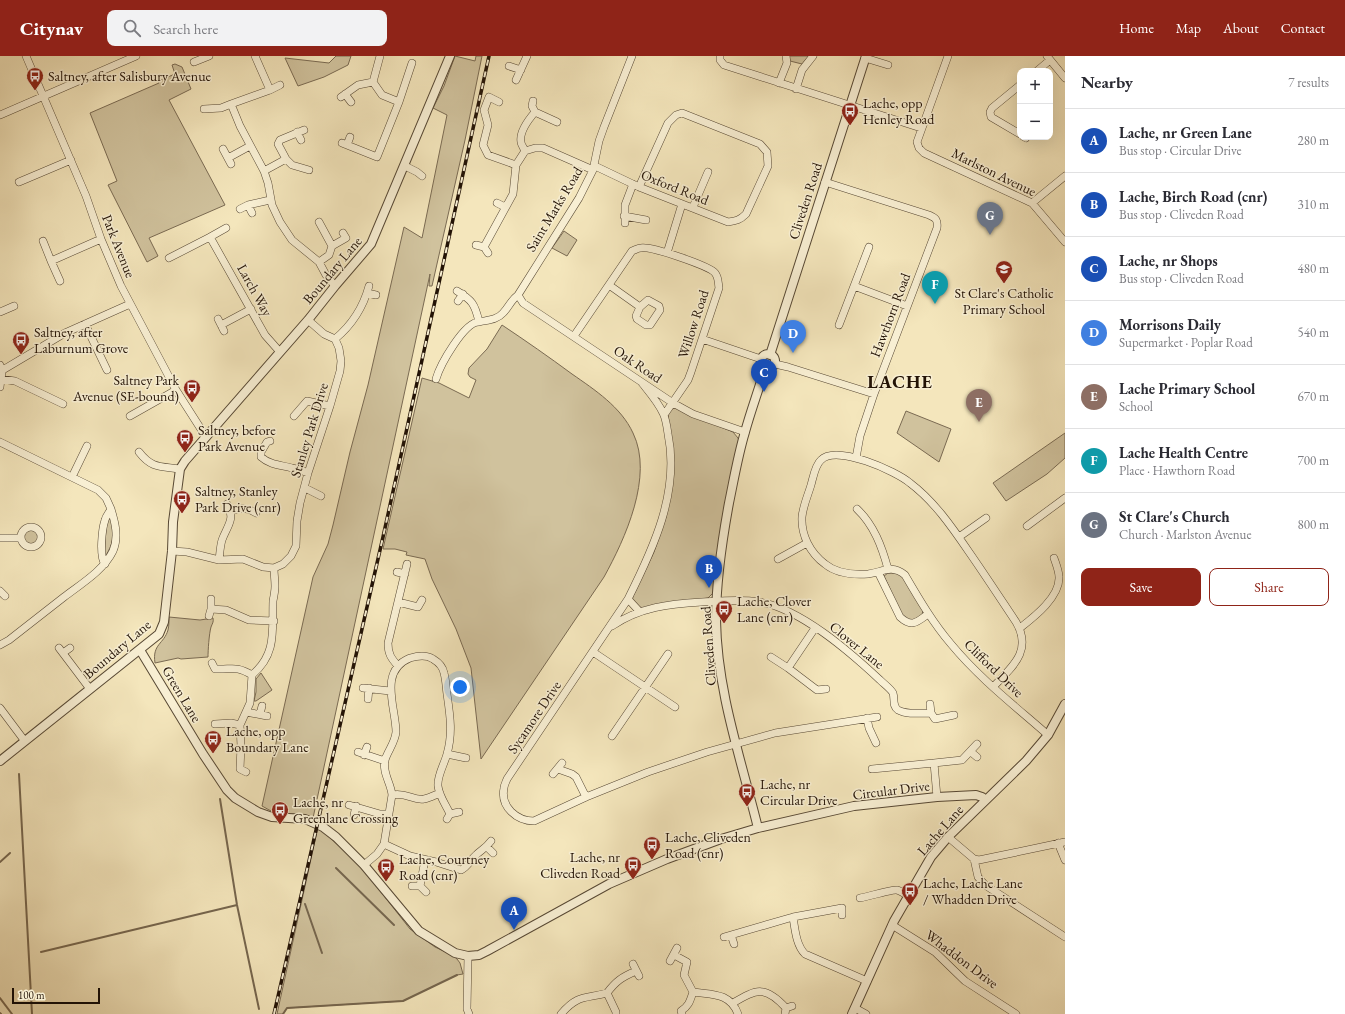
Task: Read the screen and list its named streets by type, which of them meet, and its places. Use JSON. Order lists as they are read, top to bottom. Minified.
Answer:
{"streets":{"street":["Marlston Avenue","Oxford Road","Cliveden Road","Saint Marks Road","Park Avenue","Boundary Lane","Larch Way","Hawthorn Road","Willow Road","Oak Road","Stanley Park Drive","Clover Lane","Clifford Drive","Green Lane","Sycamore Drive","Circular Drive","Lache Lane","Whaddon Drive"]},"crossings":[["Oxford Road","Saint Marks Road"],["Cliveden Road","Hawthorn Road"],["Cliveden Road","Oak Road"],["Cliveden Road","Clover Lane"],["Cliveden Road","Sycamore Drive"],["Cliveden Road","Circular Drive"],["Saint Marks Road","Oak Road"],["Park Avenue","Boundary Lane"],["Boundary Lane","Larch Way"],["Boundary Lane","Green Lane"],["Willow Road","Oak Road"],["Oak Road","Sycamore Drive"],["Clover Lane","Sycamore Drive"],["Clifford Drive","Lache Lane"],["Green Lane","Circular Drive"],["Circular Drive","Lache Lane"],["Lache Lane","Whaddon Drive"]],"districts":["LACHE"],"places":{"bus stop":["Saltney, after Salisbury Avenue","Lache, opp Henley Road","Saltney, after Laburnum Grove","Saltney Park Avenue (SE-bound)","Saltney, before Park Avenue","Saltney, Stanley Park Drive (cnr)","Lache, Clover Lane (cnr)","Lache, opp Boundary Lane","Lache, nr Circular Drive","Lache, nr Greenlane Crossing","Lache, Cliveden Road (cnr)","Lache, nr Cliveden Road","Lache, Courtney Road (cnr)","Lache, Lache Lane / Whadden Drive"],"school or university":["St Clare's Catholic Primary School"]},"scale_bar":"100 m","page":{"header":"Citynav","search":"Search here","nav":["Home","Map","About","Contact"],"heading":["Nearby","7 results"],"map_buttons":["+","−"],"list":[{"mark":"A","name":"Lache, nr Green Lane","note":"Bus stop · Circular Drive","value":"280 m"},{"mark":"B","name":"Lache, Birch Road (cnr)","note":"Bus stop · Cliveden Road","value":"310 m"},{"mark":"C","name":"Lache, nr Shops","note":"Bus stop · Cliveden Road","value":"480 m"},{"mark":"D","name":"Morrisons Daily","note":"Supermarket · Poplar Road","value":"540 m"},{"mark":"E","name":"Lache Primary School","note":"School","value":"670 m"},{"mark":"F","name":"Lache Health Centre","note":"Place · Hawthorn Road","value":"700 m"},{"mark":"G","name":"St Clare's Church","note":"Church · Marlston Avenue","value":"800 m"}],"pins":["G","F","D","C","E","B","A"],"buttons":["Save","Share"],"scale":"100 m"}}
